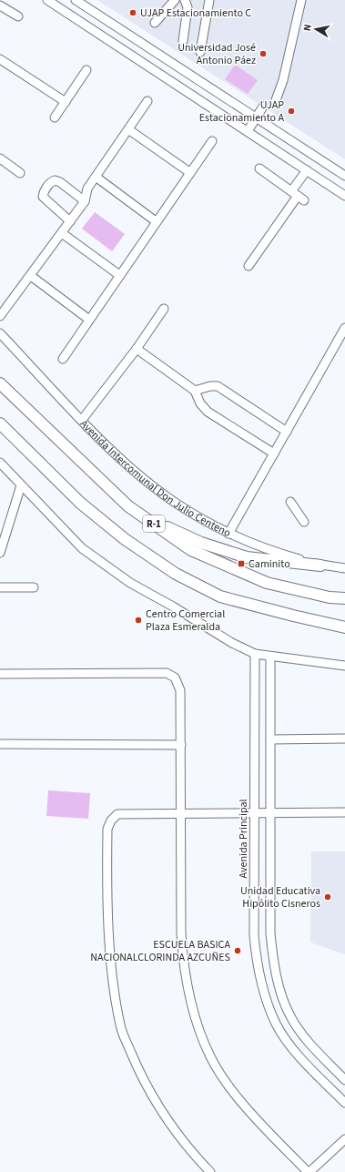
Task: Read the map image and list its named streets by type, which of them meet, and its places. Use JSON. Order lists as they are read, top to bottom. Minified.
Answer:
{"streets":{"main road":["R-1"],"street":["Avenida Intercomunal Don Julio Centeno","Avenida Principal"]},"places":{"other":["UJAP Estacionamiento C","Universidad José Antonio Páez","UJAP Estacionamiento A","Centro Comercial Plaza Esmeralda","Unidad Educativa Hipólito Cisneros","ESCUELA BASICA NACIONALCLORINDA AZCUÑES"],"transit":["Caminito"]},"north":"left"}
